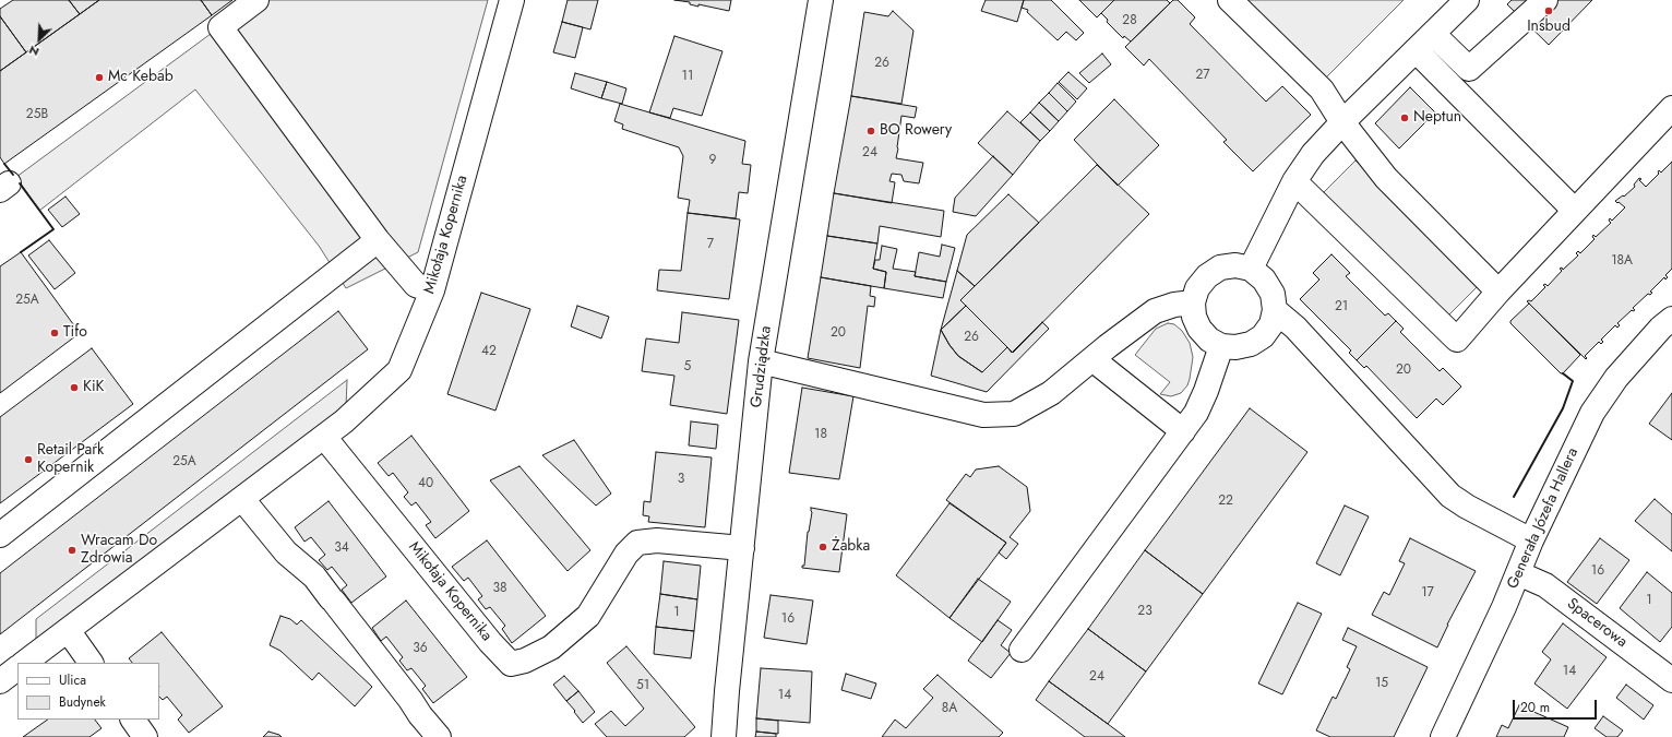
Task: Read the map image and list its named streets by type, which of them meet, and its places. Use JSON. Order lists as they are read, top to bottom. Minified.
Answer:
{"streets":{"street":["Mikołaja Kopernika","Grudziądzka","Generała Józefa Hallera","Spacerowa"]},"crossings":[["Mikołaja Kopernika","Grudziądzka"],["Generała Józefa Hallera","Spacerowa"]],"places":["Insbud","Mc Kebab","Neptun","BO Rowery","Tifo","KiK","Retail Park Kopernik","Żabka","Wracam Do Zdrowia"],"house_numbers":["28","26","27","11","25B","24","9","7","18A","25A","21","20","26","42","5","20","18","25A","3","40","22","34","16","38","17","1","23","1","16","36","14","24","15","51","14","8A"],"legend":["Ulica","Budynek"],"scale_bar":"20 m","north":"bottom left"}
